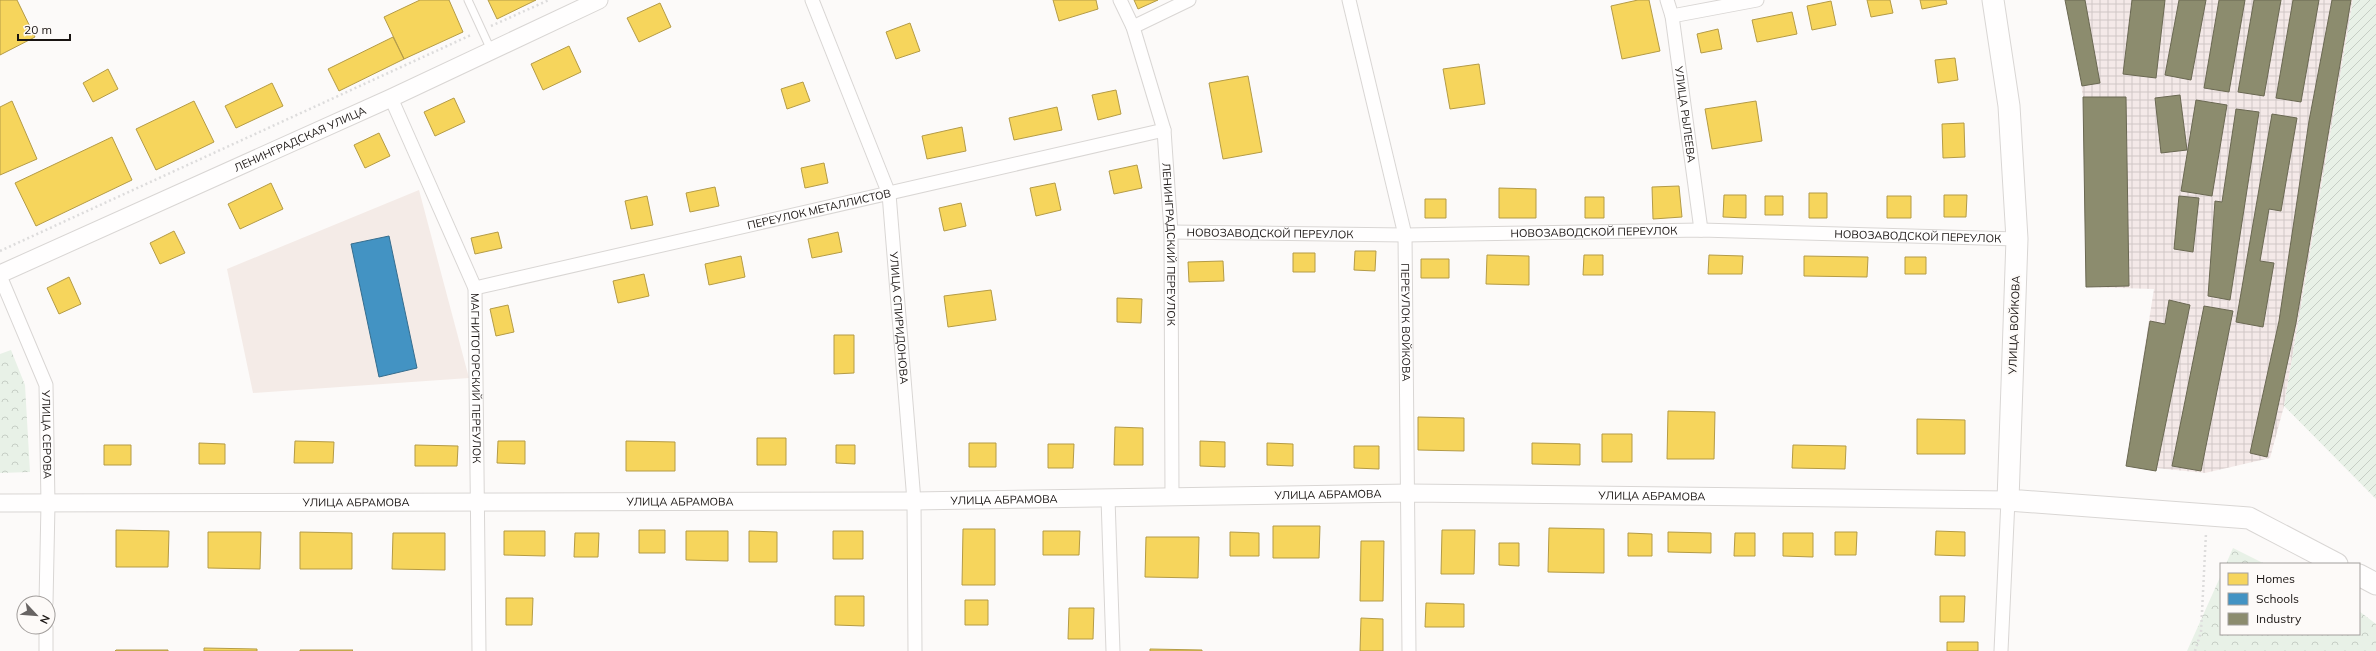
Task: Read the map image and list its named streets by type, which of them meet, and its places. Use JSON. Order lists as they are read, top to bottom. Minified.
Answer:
{"streets":{"main road":["УЛИЦА ВОЙКОВА"],"street":["УЛИЦА РЫЛЕЕВА","ЛЕНИНГРАДСКАЯ УЛИЦА","ПЕРЕУЛОК МЕТАЛЛИСТОВ","НОВОЗАВОДСКОЙ ПЕРЕУЛОК","ЛЕНИНГРАДСКИЙ ПЕРЕУЛОК","УЛИЦА СПИРИДОНОВА","ПЕРЕУЛОК ВОЙКОВА","МАГНИТОГОРСКИЙ ПЕРЕУЛОК","УЛИЦА СЕРОВА","УЛИЦА АБРАМОВА"]},"crossings":[["УЛИЦА РЫЛЕЕВА","НОВОЗАВОДСКОЙ ПЕРЕУЛОК"],["ЛЕНИНГРАДСКАЯ УЛИЦА","МАГНИТОГОРСКИЙ ПЕРЕУЛОК"],["ЛЕНИНГРАДСКАЯ УЛИЦА","УЛИЦА СЕРОВА"],["ПЕРЕУЛОК МЕТАЛЛИСТОВ","ЛЕНИНГРАДСКИЙ ПЕРЕУЛОК"],["ПЕРЕУЛОК МЕТАЛЛИСТОВ","УЛИЦА СПИРИДОНОВА"],["ПЕРЕУЛОК МЕТАЛЛИСТОВ","МАГНИТОГОРСКИЙ ПЕРЕУЛОК"],["НОВОЗАВОДСКОЙ ПЕРЕУЛОК","ЛЕНИНГРАДСКИЙ ПЕРЕУЛОК"],["НОВОЗАВОДСКОЙ ПЕРЕУЛОК","ПЕРЕУЛОК ВОЙКОВА"],["НОВОЗАВОДСКОЙ ПЕРЕУЛОК","УЛИЦА ВОЙКОВА"],["ЛЕНИНГРАДСКИЙ ПЕРЕУЛОК","УЛИЦА АБРАМОВА"],["УЛИЦА СПИРИДОНОВА","УЛИЦА АБРАМОВА"],["ПЕРЕУЛОК ВОЙКОВА","УЛИЦА АБРАМОВА"],["УЛИЦА ВОЙКОВА","УЛИЦА АБРАМОВА"],["МАГНИТОГОРСКИЙ ПЕРЕУЛОК","УЛИЦА АБРАМОВА"],["УЛИЦА СЕРОВА","УЛИЦА АБРАМОВА"]],"legend":["Homes","Schools","Industry"],"scale_bar":"20 m","north":"bottom right"}
